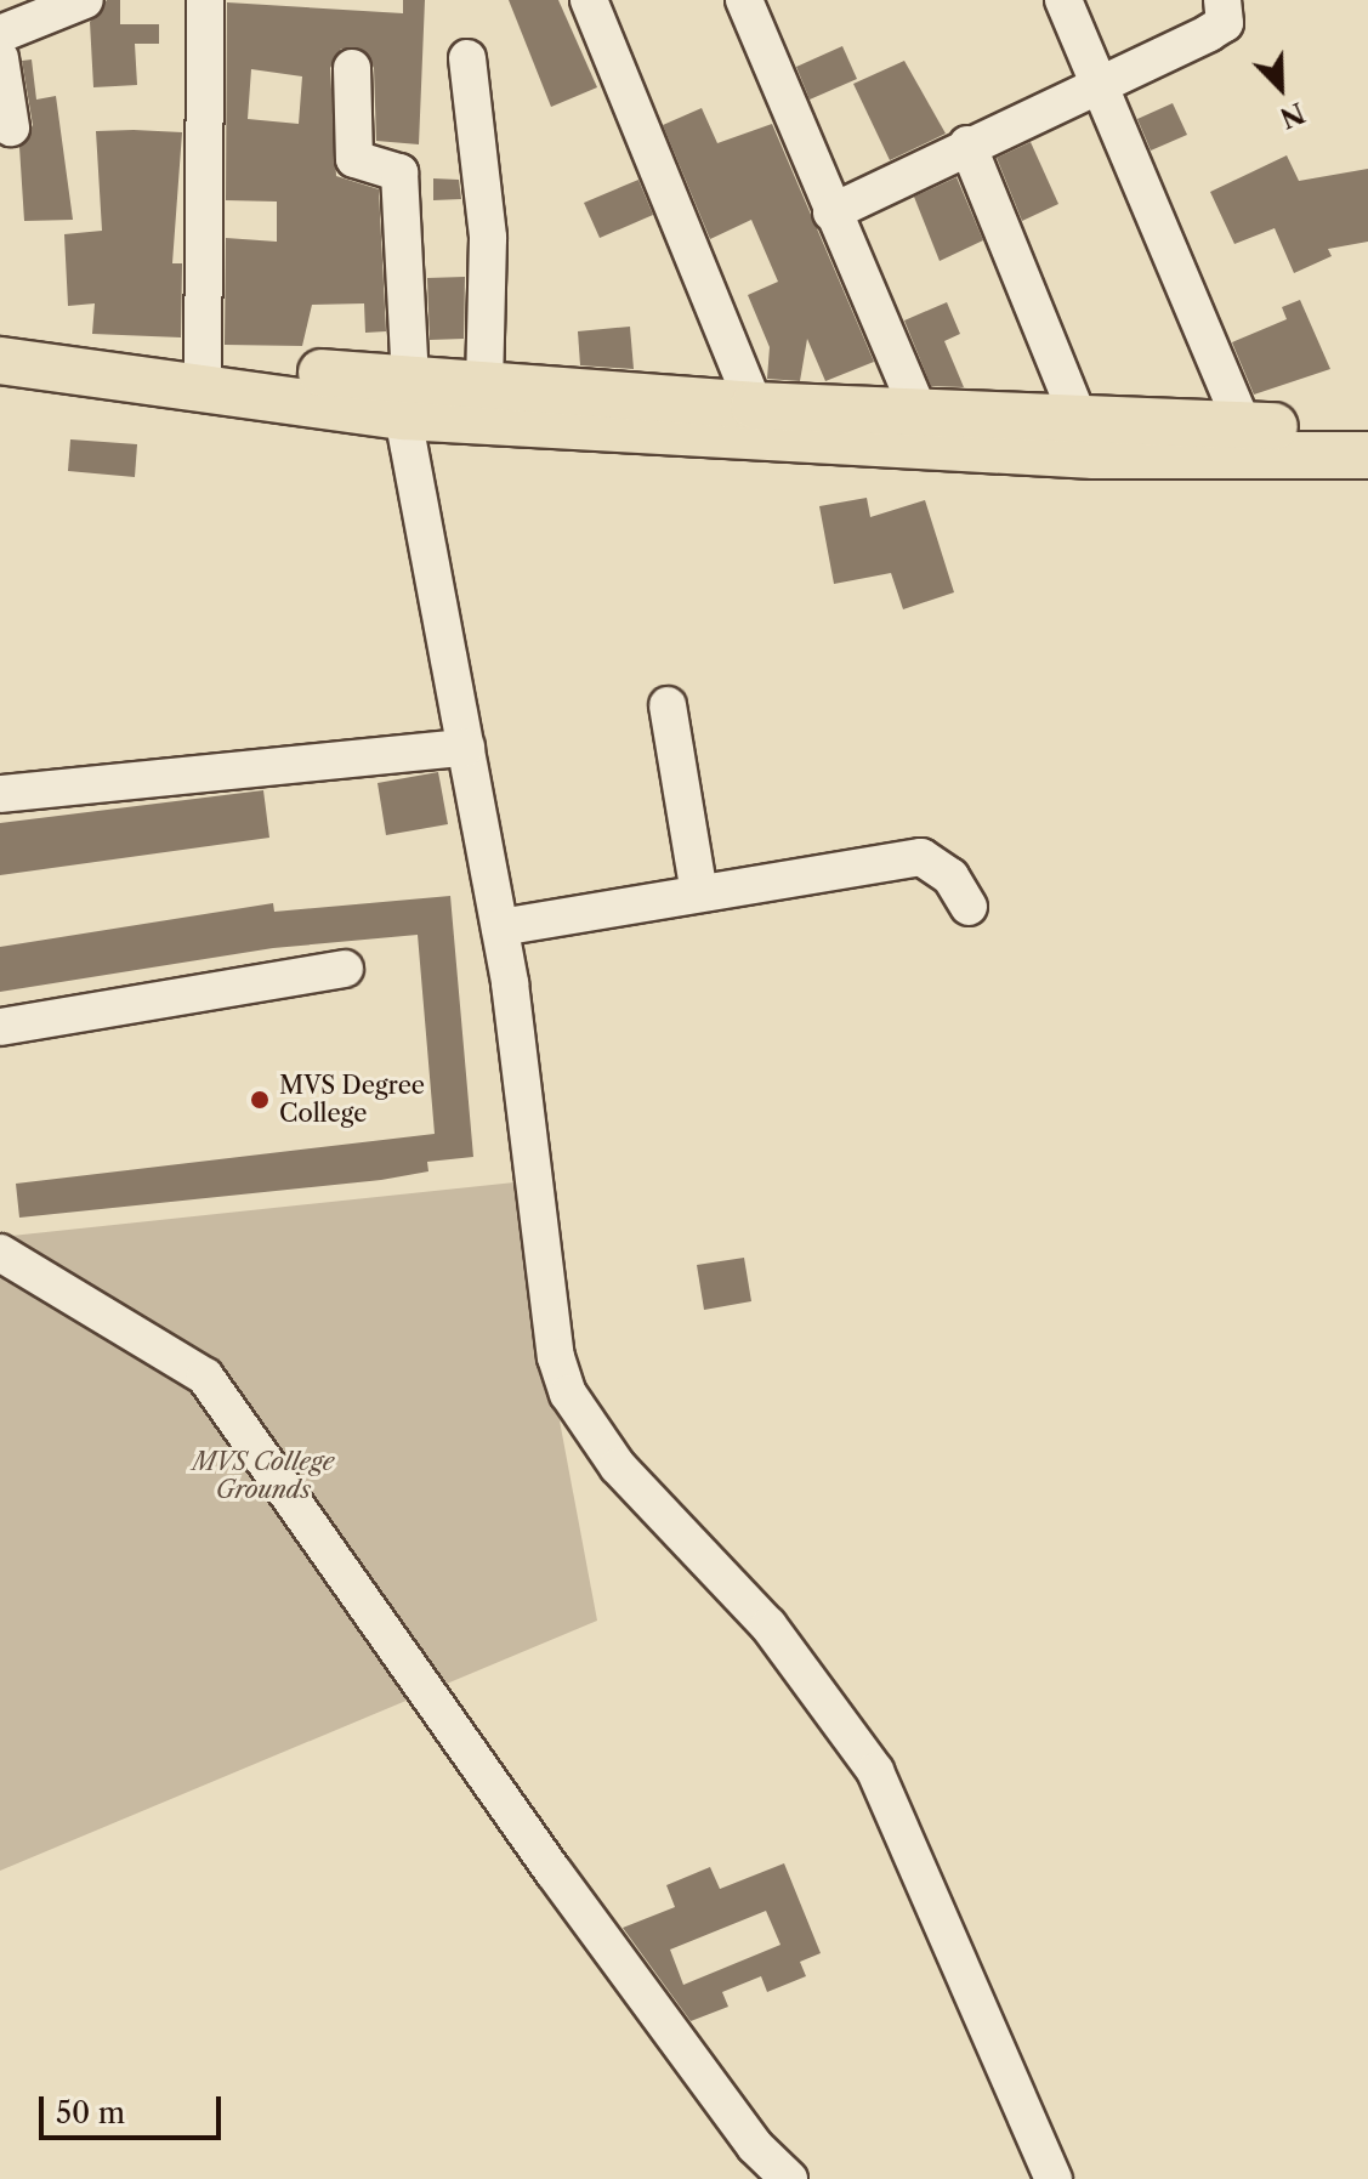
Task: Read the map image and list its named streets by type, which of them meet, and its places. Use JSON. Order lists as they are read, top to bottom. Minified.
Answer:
{"parks":["MVS College Grounds"],"places":["MVS Degree College"],"scale_bar":"50 m","north":"bottom right"}
